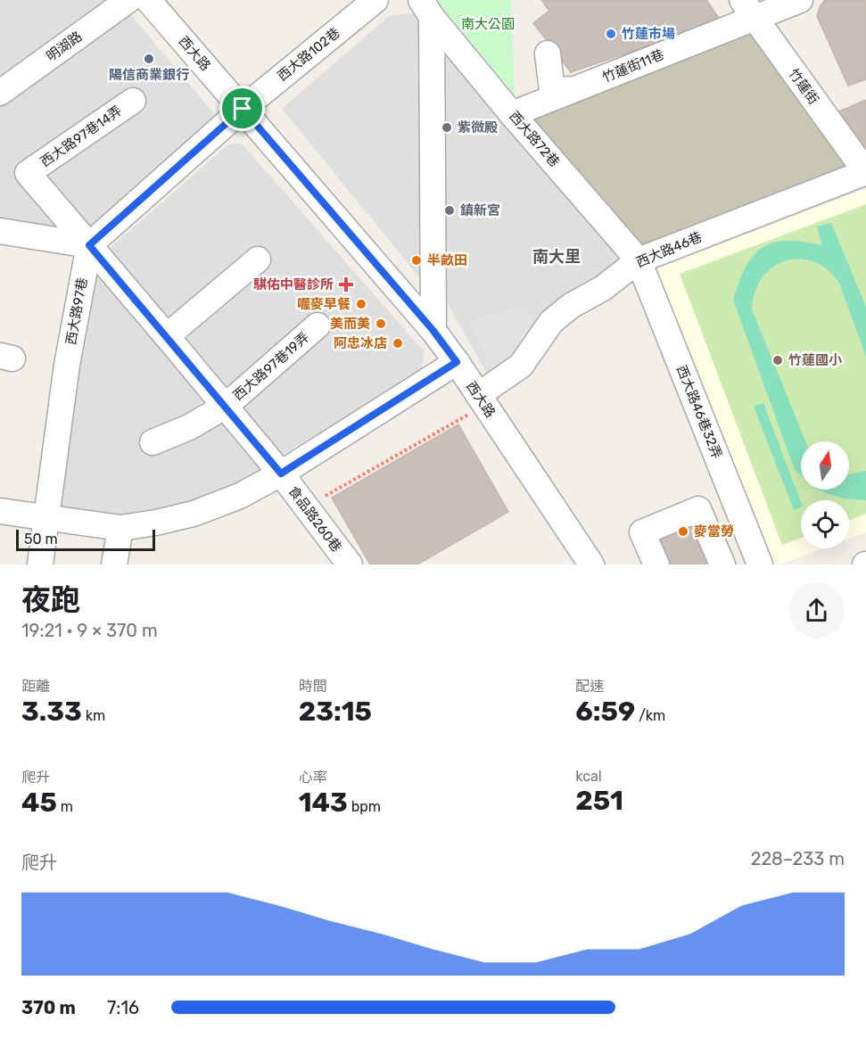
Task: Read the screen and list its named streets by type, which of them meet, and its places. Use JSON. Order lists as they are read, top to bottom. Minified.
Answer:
{"streets":{"street":["明湖路","西大路","西大路102巷","竹蓮街11巷","竹蓮街","西大路97巷14弄","西大路72巷","西大路46巷","西大路97巷","西大路97巷19弄","西大路46巷32弄","食品路260巷"]},"crossings":[["西大路","西大路102巷"],["西大路","西大路72巷"],["西大路","西大路46巷"],["竹蓮街11巷","竹蓮街"],["竹蓮街11巷","西大路72巷"],["竹蓮街","西大路46巷"],["西大路97巷14弄","西大路97巷"],["西大路97巷14弄","西大路97巷19弄"],["西大路72巷","西大路46巷"],["西大路72巷","西大路46巷32弄"],["西大路46巷","西大路46巷32弄"],["西大路97巷","西大路97巷19弄"],["西大路97巷19弄","食品路260巷"]],"districts":["南大里"],"parks":["南大公園"],"places":{"other":["竹蓮市場","陽信商業銀行","紫微殿","鎮新宮","半畝田","喔麥早餐","美而美","阿忠冰店","竹蓮國小","麥當勞"],"health":["騏佑中醫診所"]},"scale_bar":"50 m","north":"top","page":{"scale":"50 m","heading":["夜跑","19:21 · 9 × 370 m"],"stats":[["距離","3.33 km"],["時間","23:15"],["配速","6:59 /km"],["爬升","45 m"],["心率","143 bpm"],["kcal","251"]],"chart":["爬升","228–233 m"],"list":[{"name":"370 m","note":"7:16"}]}}
